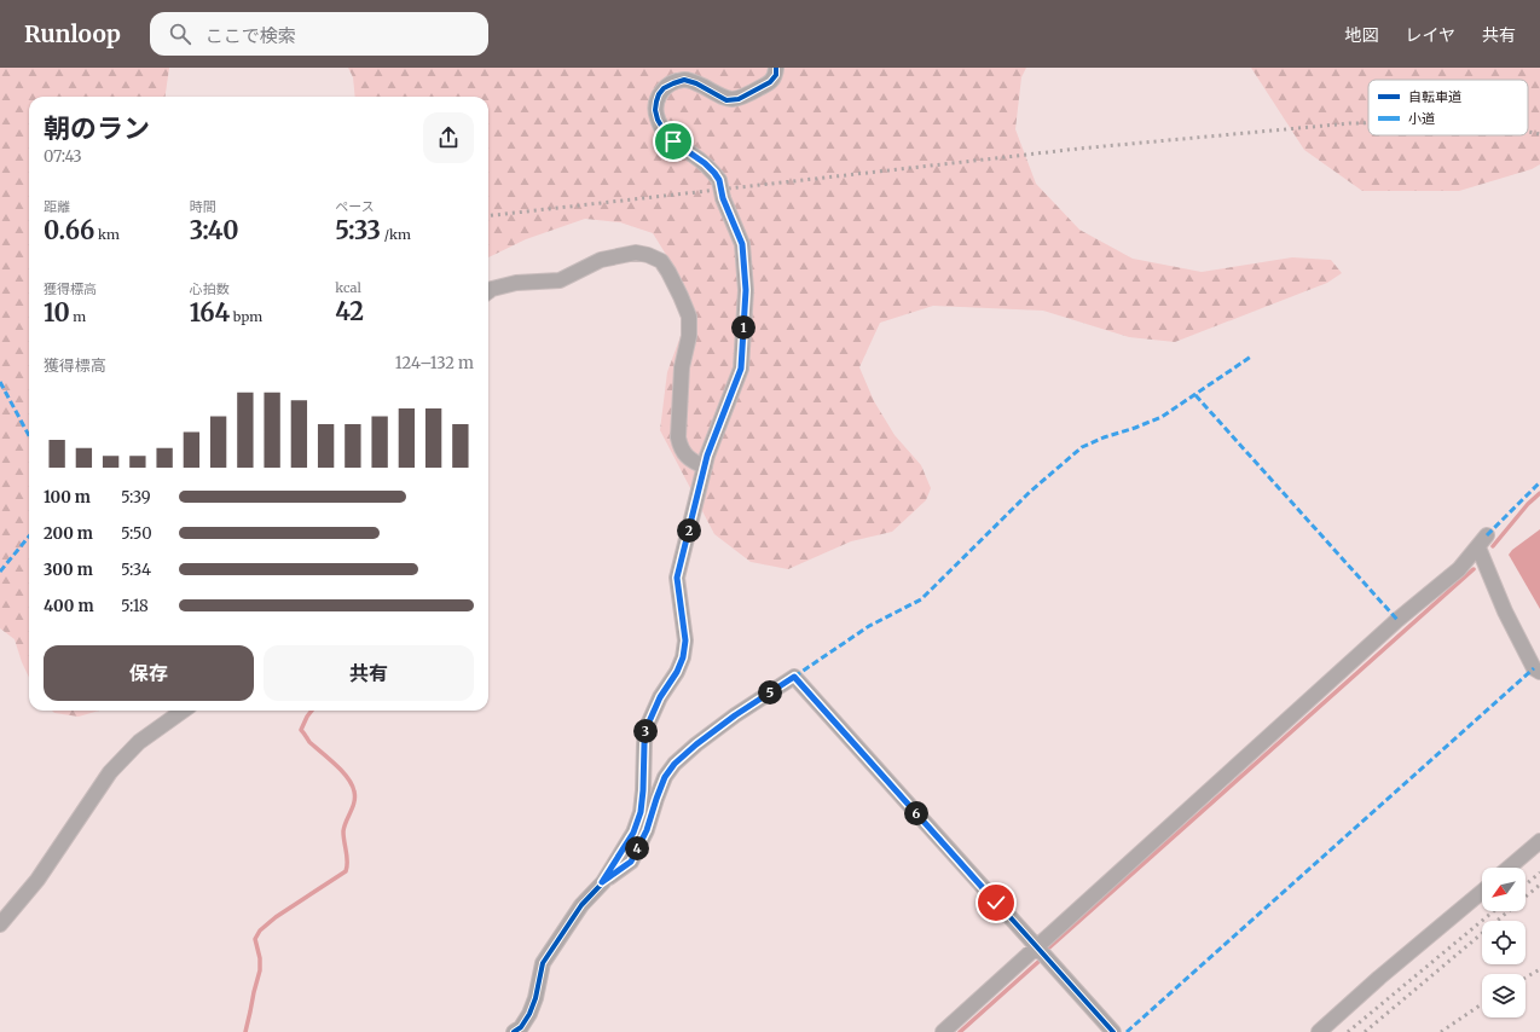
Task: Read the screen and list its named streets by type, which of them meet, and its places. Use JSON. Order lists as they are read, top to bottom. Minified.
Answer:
{"legend":["自転車道","小道"],"north":"bottom left","page":{"header":"Runloop","search":"ここで検索","nav":["地図","レイヤ","共有"],"heading":["朝のラン","07:43"],"stats":[["距離","0.66 km"],["時間","3:40"],["ペース","5:33 /km"],["獲得標高","10 m"],["心拍数","164 bpm"],["kcal","42"]],"pins":["1","2","5","3","6","4"],"chart":["獲得標高","124–132 m"],"list":[{"name":"100 m","note":"5:39"},{"name":"200 m","note":"5:50"},{"name":"300 m","note":"5:34"},{"name":"400 m","note":"5:18"}],"buttons":["保存","共有"]}}
